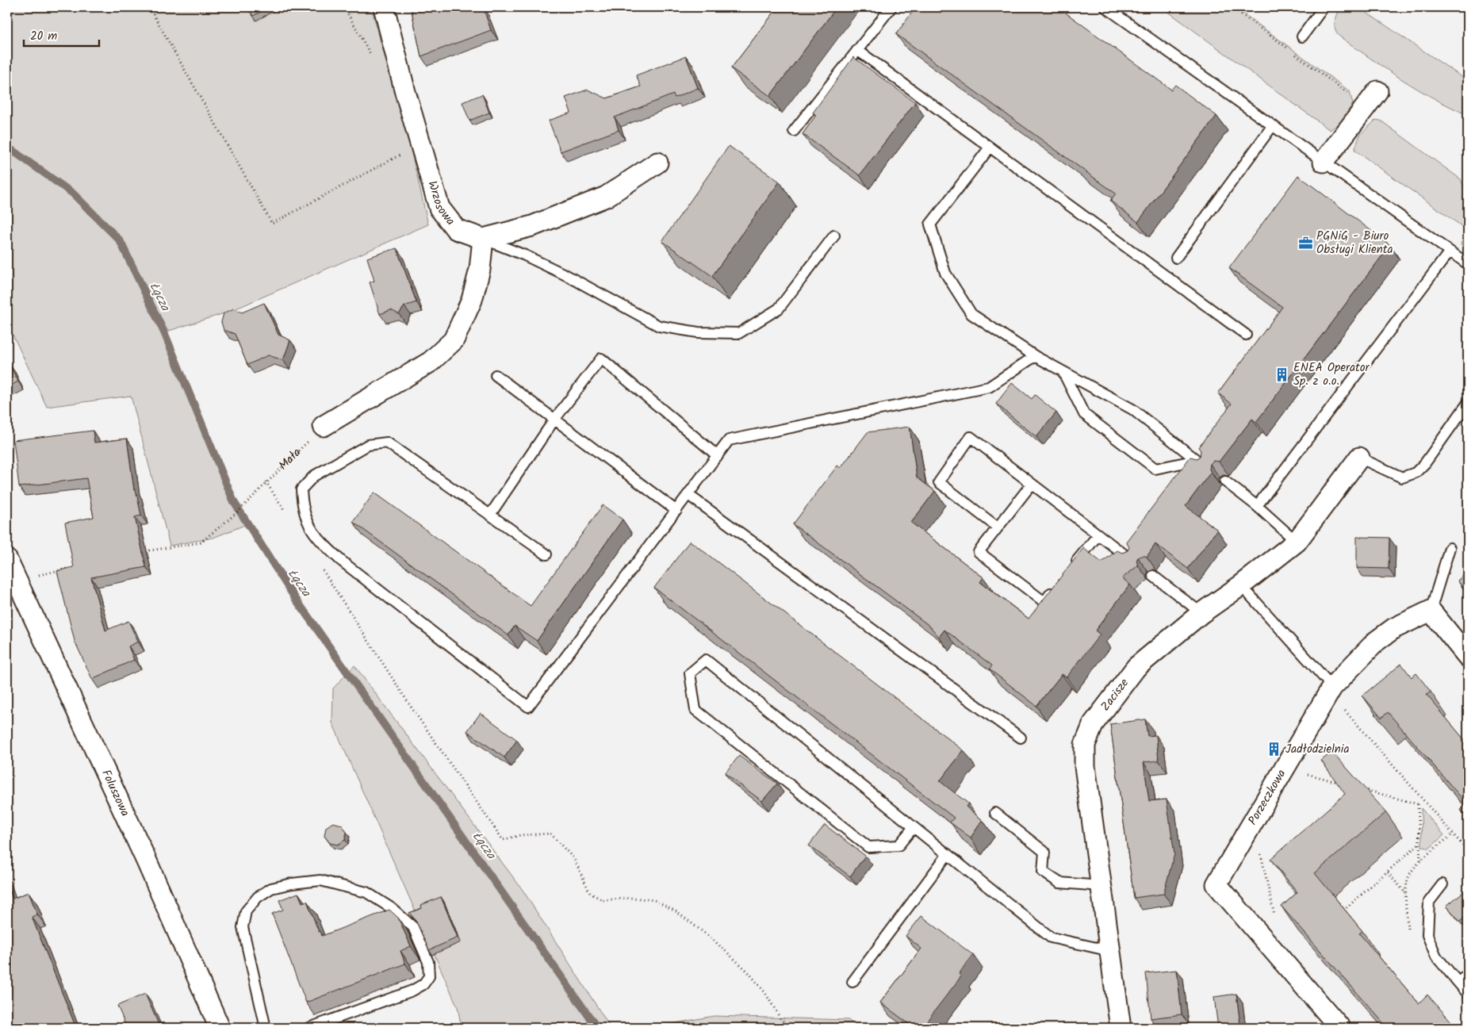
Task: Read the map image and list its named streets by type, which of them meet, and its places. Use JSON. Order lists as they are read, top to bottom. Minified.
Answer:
{"streets":{"street":["Wrzosowa","Zacisze","Foluszowa","Porzeczkowa"],"path":["Mała"]},"water":["Łącza"],"places":{"office":["PGNiG - Biuro Obsługi Klienta"],"building":["ENEA Operator Sp. z o.o.","Jadłodzielnia"]},"scale_bar":"20 m"}
